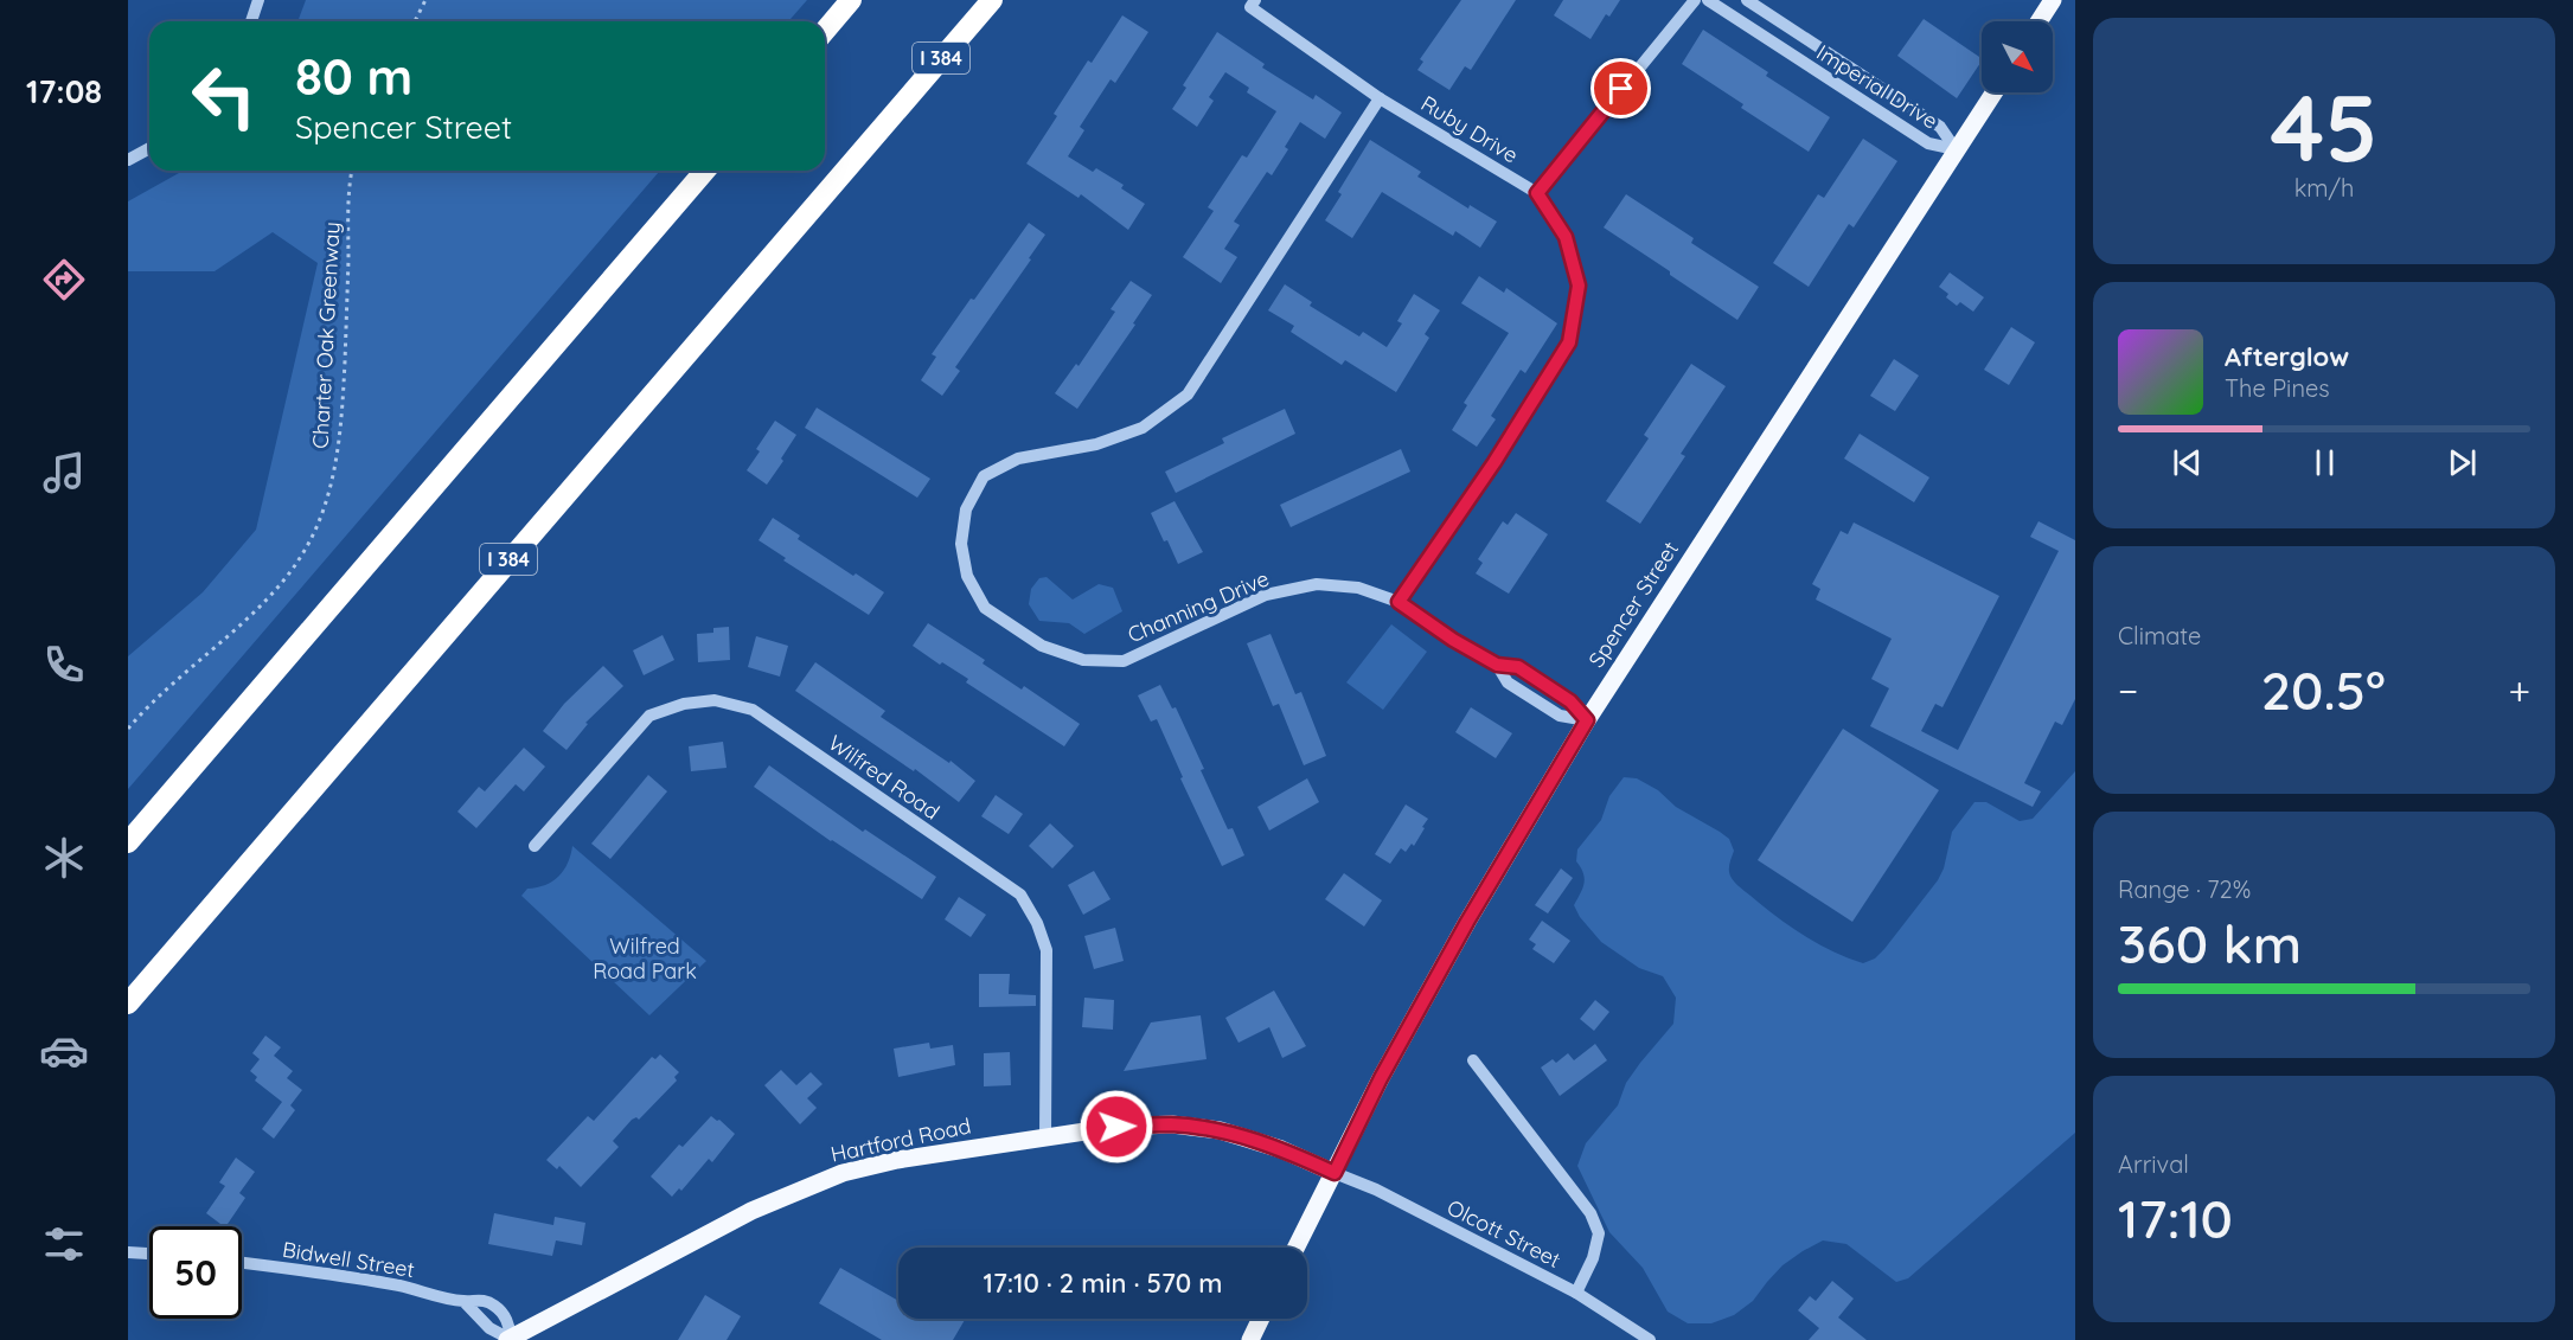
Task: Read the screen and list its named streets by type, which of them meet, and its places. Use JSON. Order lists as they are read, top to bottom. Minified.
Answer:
{"streets":{"highway":["I 384"],"main road":["Spencer Street","Hartford Road"],"street":["Imperial Drive","Ruby Drive","Channing Drive","Wilfred Road","Olcott Street","Bidwell Street"],"path":["Charter Oak Greenway"]},"crossings":[["Imperial Drive","Spencer Street"],["Ruby Drive","Channing Drive"],["Spencer Street","Channing Drive"],["Spencer Street","Hartford Road"],["Spencer Street","Olcott Street"],["Wilfred Road","Hartford Road"],["Hartford Road","Olcott Street"],["Hartford Road","Bidwell Street"]],"parks":["Wilfred Road Park"],"north":"bottom right","page":{"tabs":"17:08","tile":[["45","km/h"],"Climate",["Range · 72%","360 km"],["Arrival","17:10"]],"turn":["80 m","Spencer Street"],"song":["Afterglow","The Pines"],"heat":["−","20.5°","+"],"limit":"50","trip":"17:10 · 2 min · 570 m"}}
